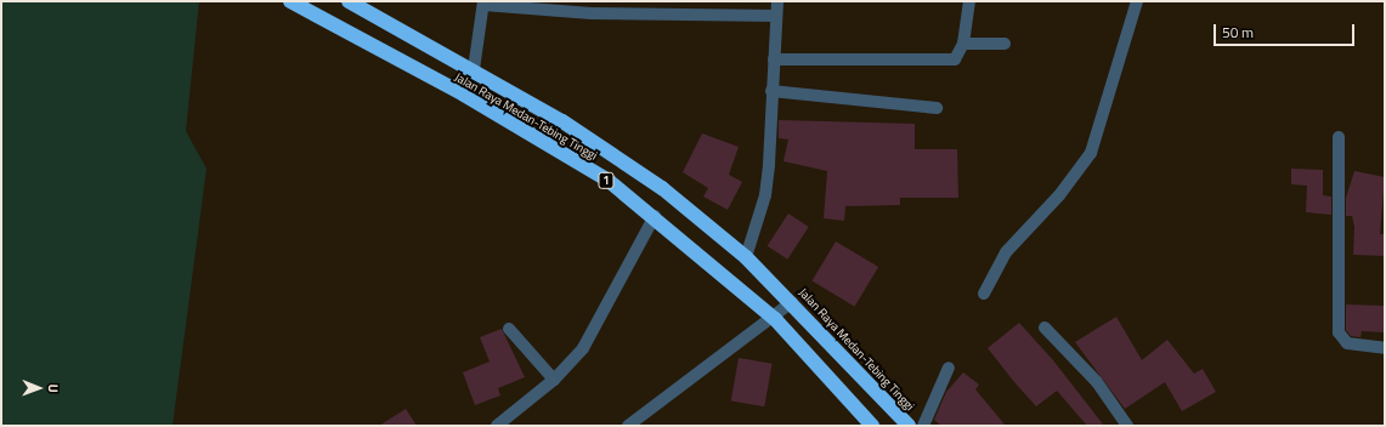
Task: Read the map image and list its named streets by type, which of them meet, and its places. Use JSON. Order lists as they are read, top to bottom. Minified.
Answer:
{"streets":{"highway":["Jalan Raya Medan-Tebing Tinggi","1"]},"scale_bar":"50 m","north":"right"}
